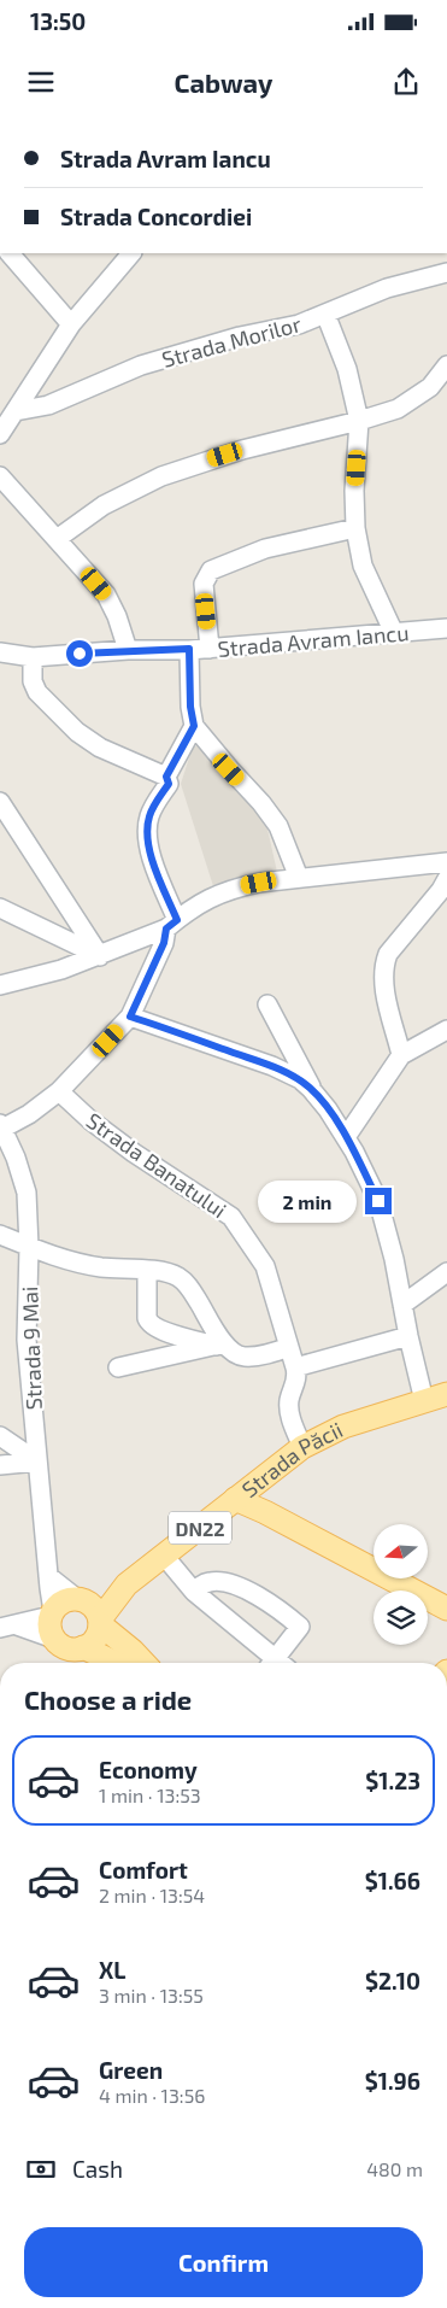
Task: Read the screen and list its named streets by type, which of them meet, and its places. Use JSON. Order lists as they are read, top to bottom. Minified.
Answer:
{"streets":{"main road":["Strada Păcii","DN22"],"street":["Strada Morilor","Strada Avram Iancu","Strada Banatului","Strada 9 Mai"]},"crossings":[["Strada 9 Mai","Strada Păcii"],["Strada Păcii","DN22"]],"north":"left","page":{"status":"13:50","header":"Cabway","banner":["Strada Avram Iancu","Strada Concordiei"],"bubble":"2 min","heading":"Choose a ride","list":[{"name":"Economy","note":"1 min · 13:53","value":"$1.23"},{"name":"Comfort","note":"2 min · 13:54","value":"$1.66"},{"name":"XL","note":"3 min · 13:55","value":"$2.10"},{"name":"Green","note":"4 min · 13:56","value":"$1.96"}],"pay":["Cash","480 m"],"buttons":"Confirm"}}
